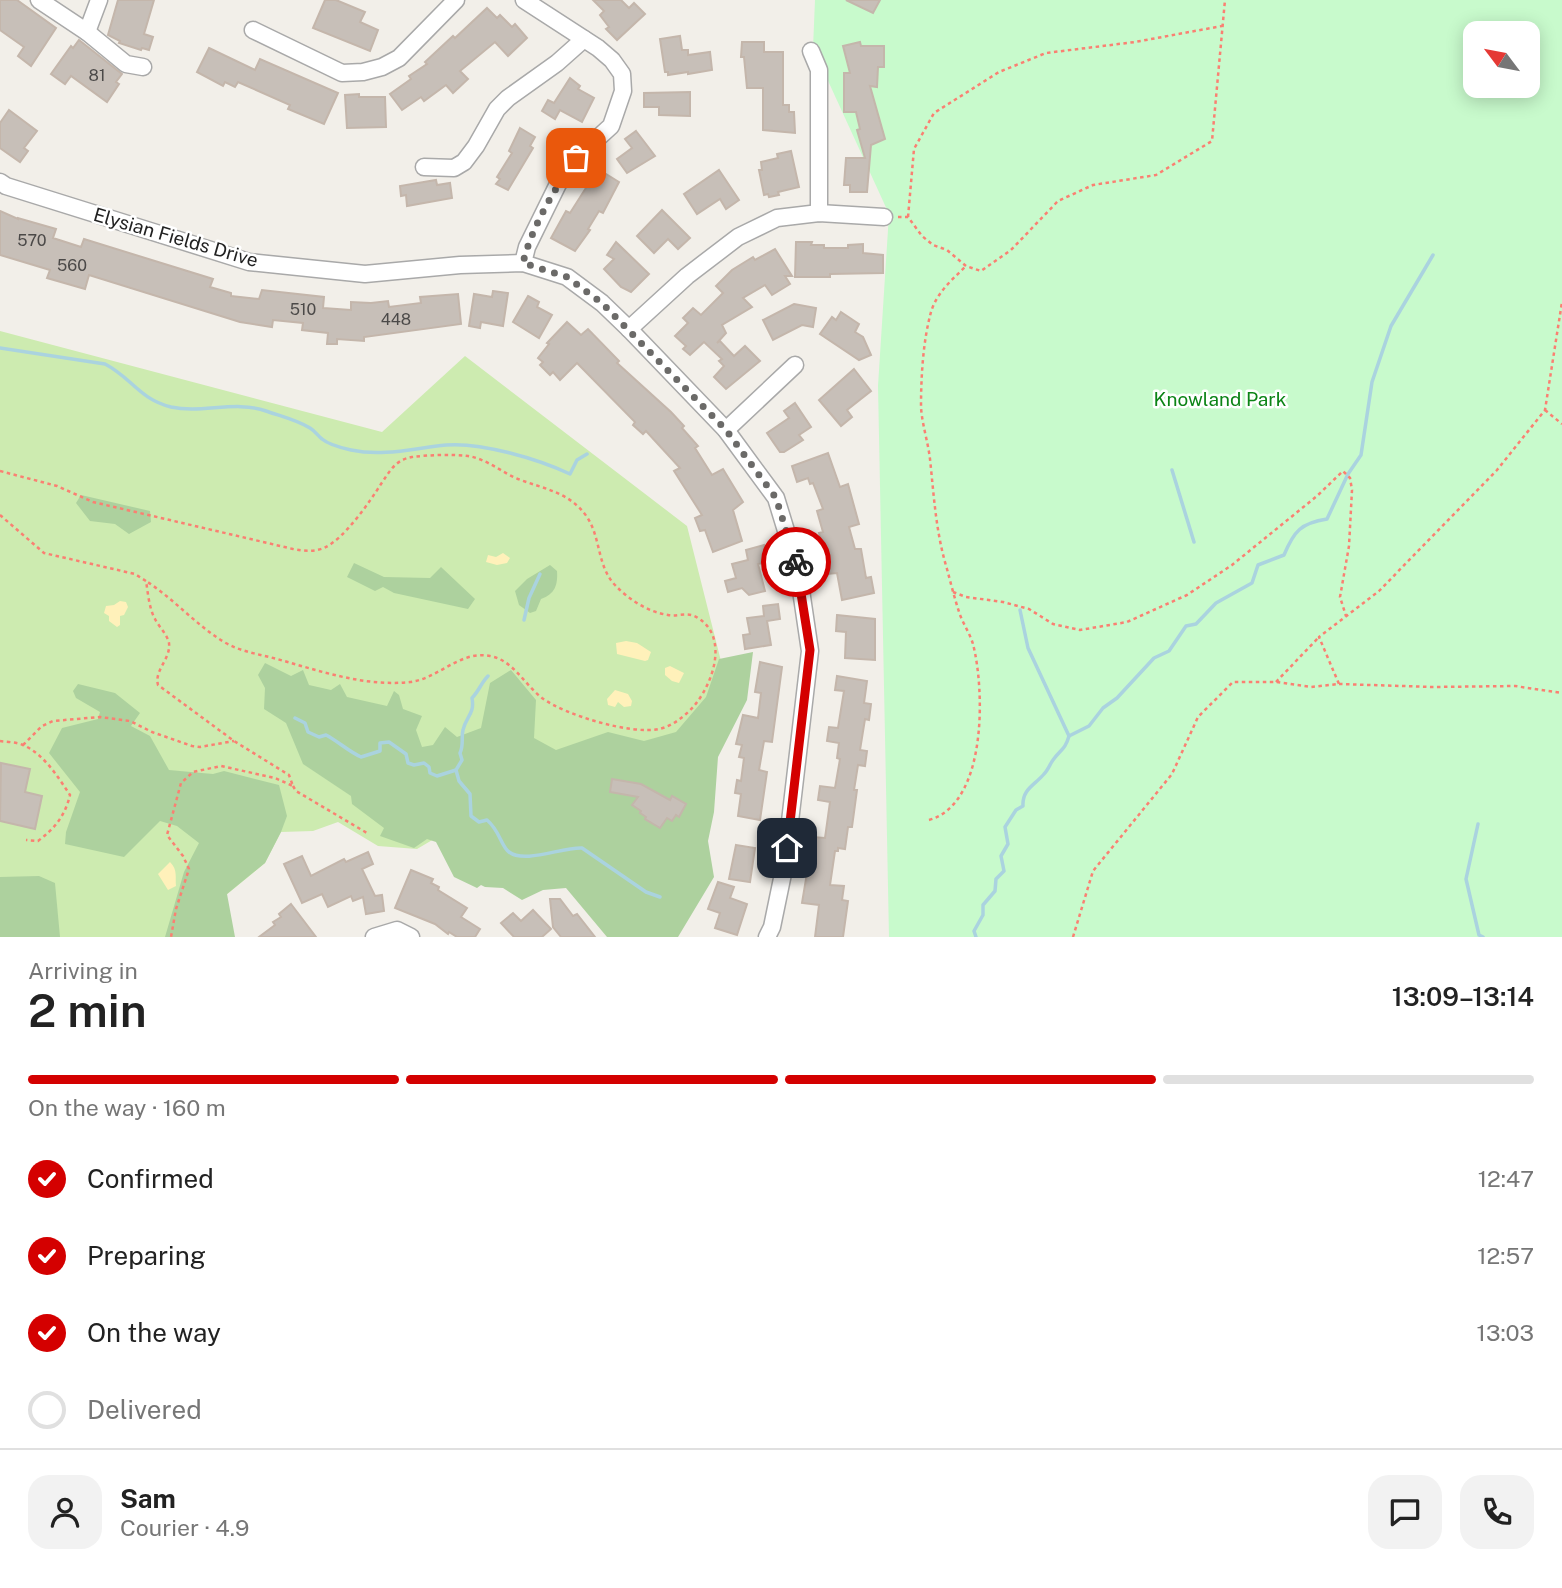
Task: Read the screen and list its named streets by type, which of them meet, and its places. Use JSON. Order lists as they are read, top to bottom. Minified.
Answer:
{"streets":{"street":["Elysian Fields Drive"]},"parks":["Knowland Park"],"house_numbers":["81","570","560","510","448"],"north":"top left","page":{"heading":["2 min","Arriving in","13:09–13:14"],"panel":["Sam","Courier · 4.9"],"bar":"On the way · 160 m","list":[["Confirmed","12:47"],["Preparing","12:57"],["On the way","13:03"],"Delivered"]}}
